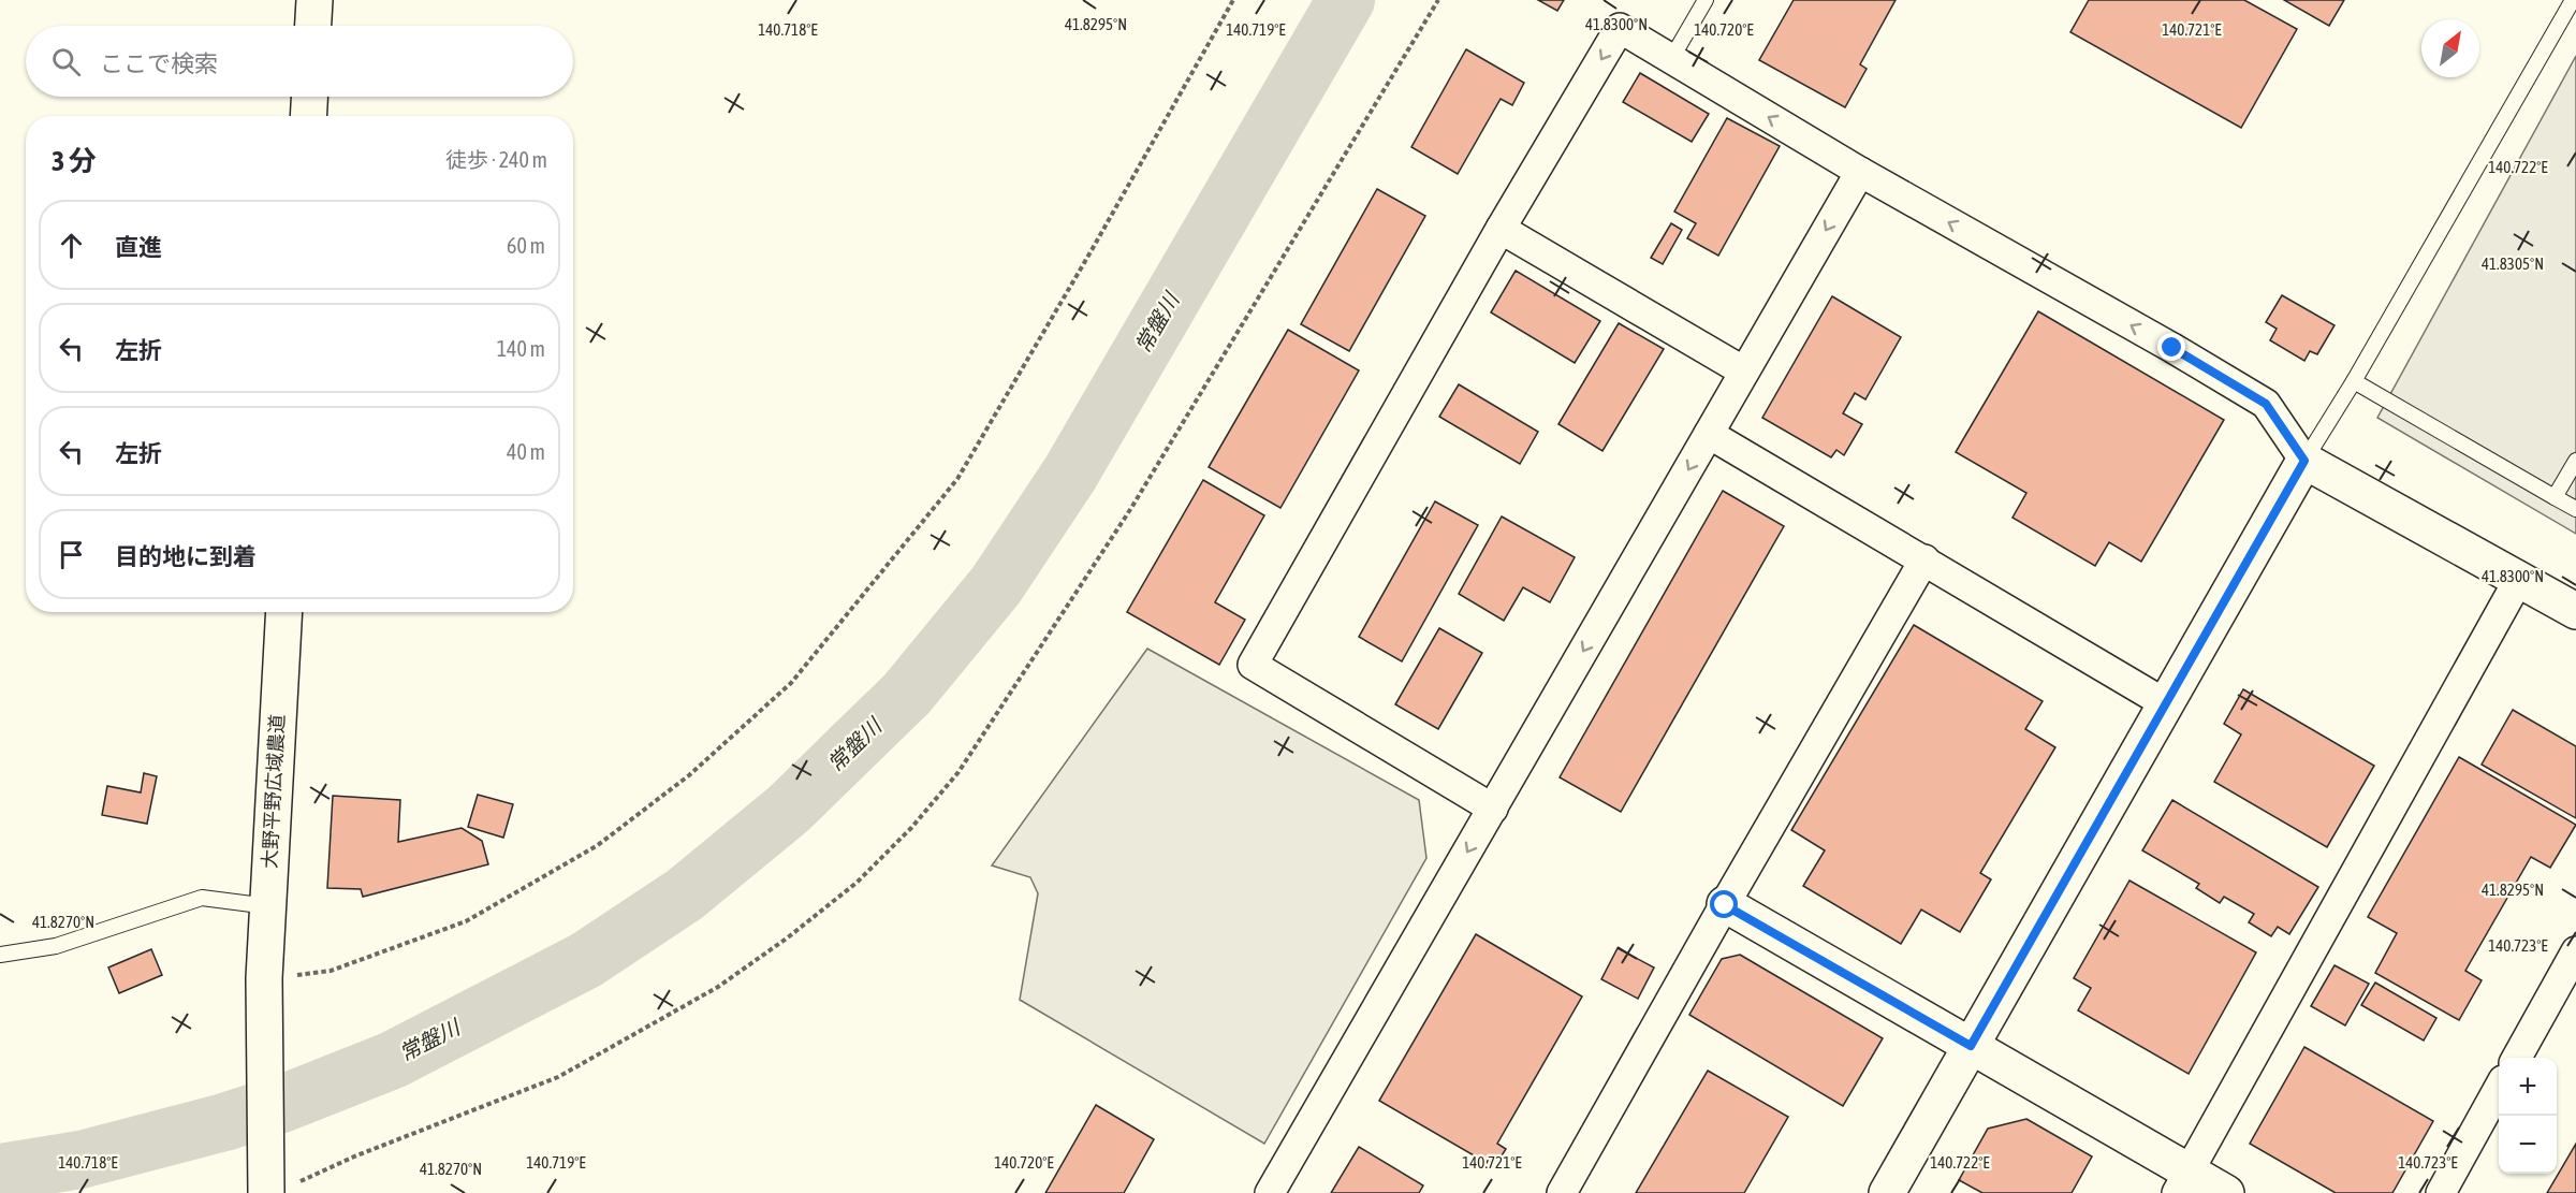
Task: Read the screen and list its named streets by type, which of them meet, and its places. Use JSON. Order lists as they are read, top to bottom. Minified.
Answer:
{"streets":{"street":["大野平野広域農道"]},"water":["常盤川"],"north":"top right","page":{"search":"ここで検索","heading":["3 分","徒歩 · 240 m"],"list":[["直進","60 m"],["左折","140 m"],["左折","40 m"],"目的地に到着"],"map_buttons":["+","−"]},"coordinates":["41.8295°N","41.8300°N","140.718°E","140.719°E","140.720°E","140.721°E","140.722°E","41.8305°N","41.8270°N","140.723°E"]}
